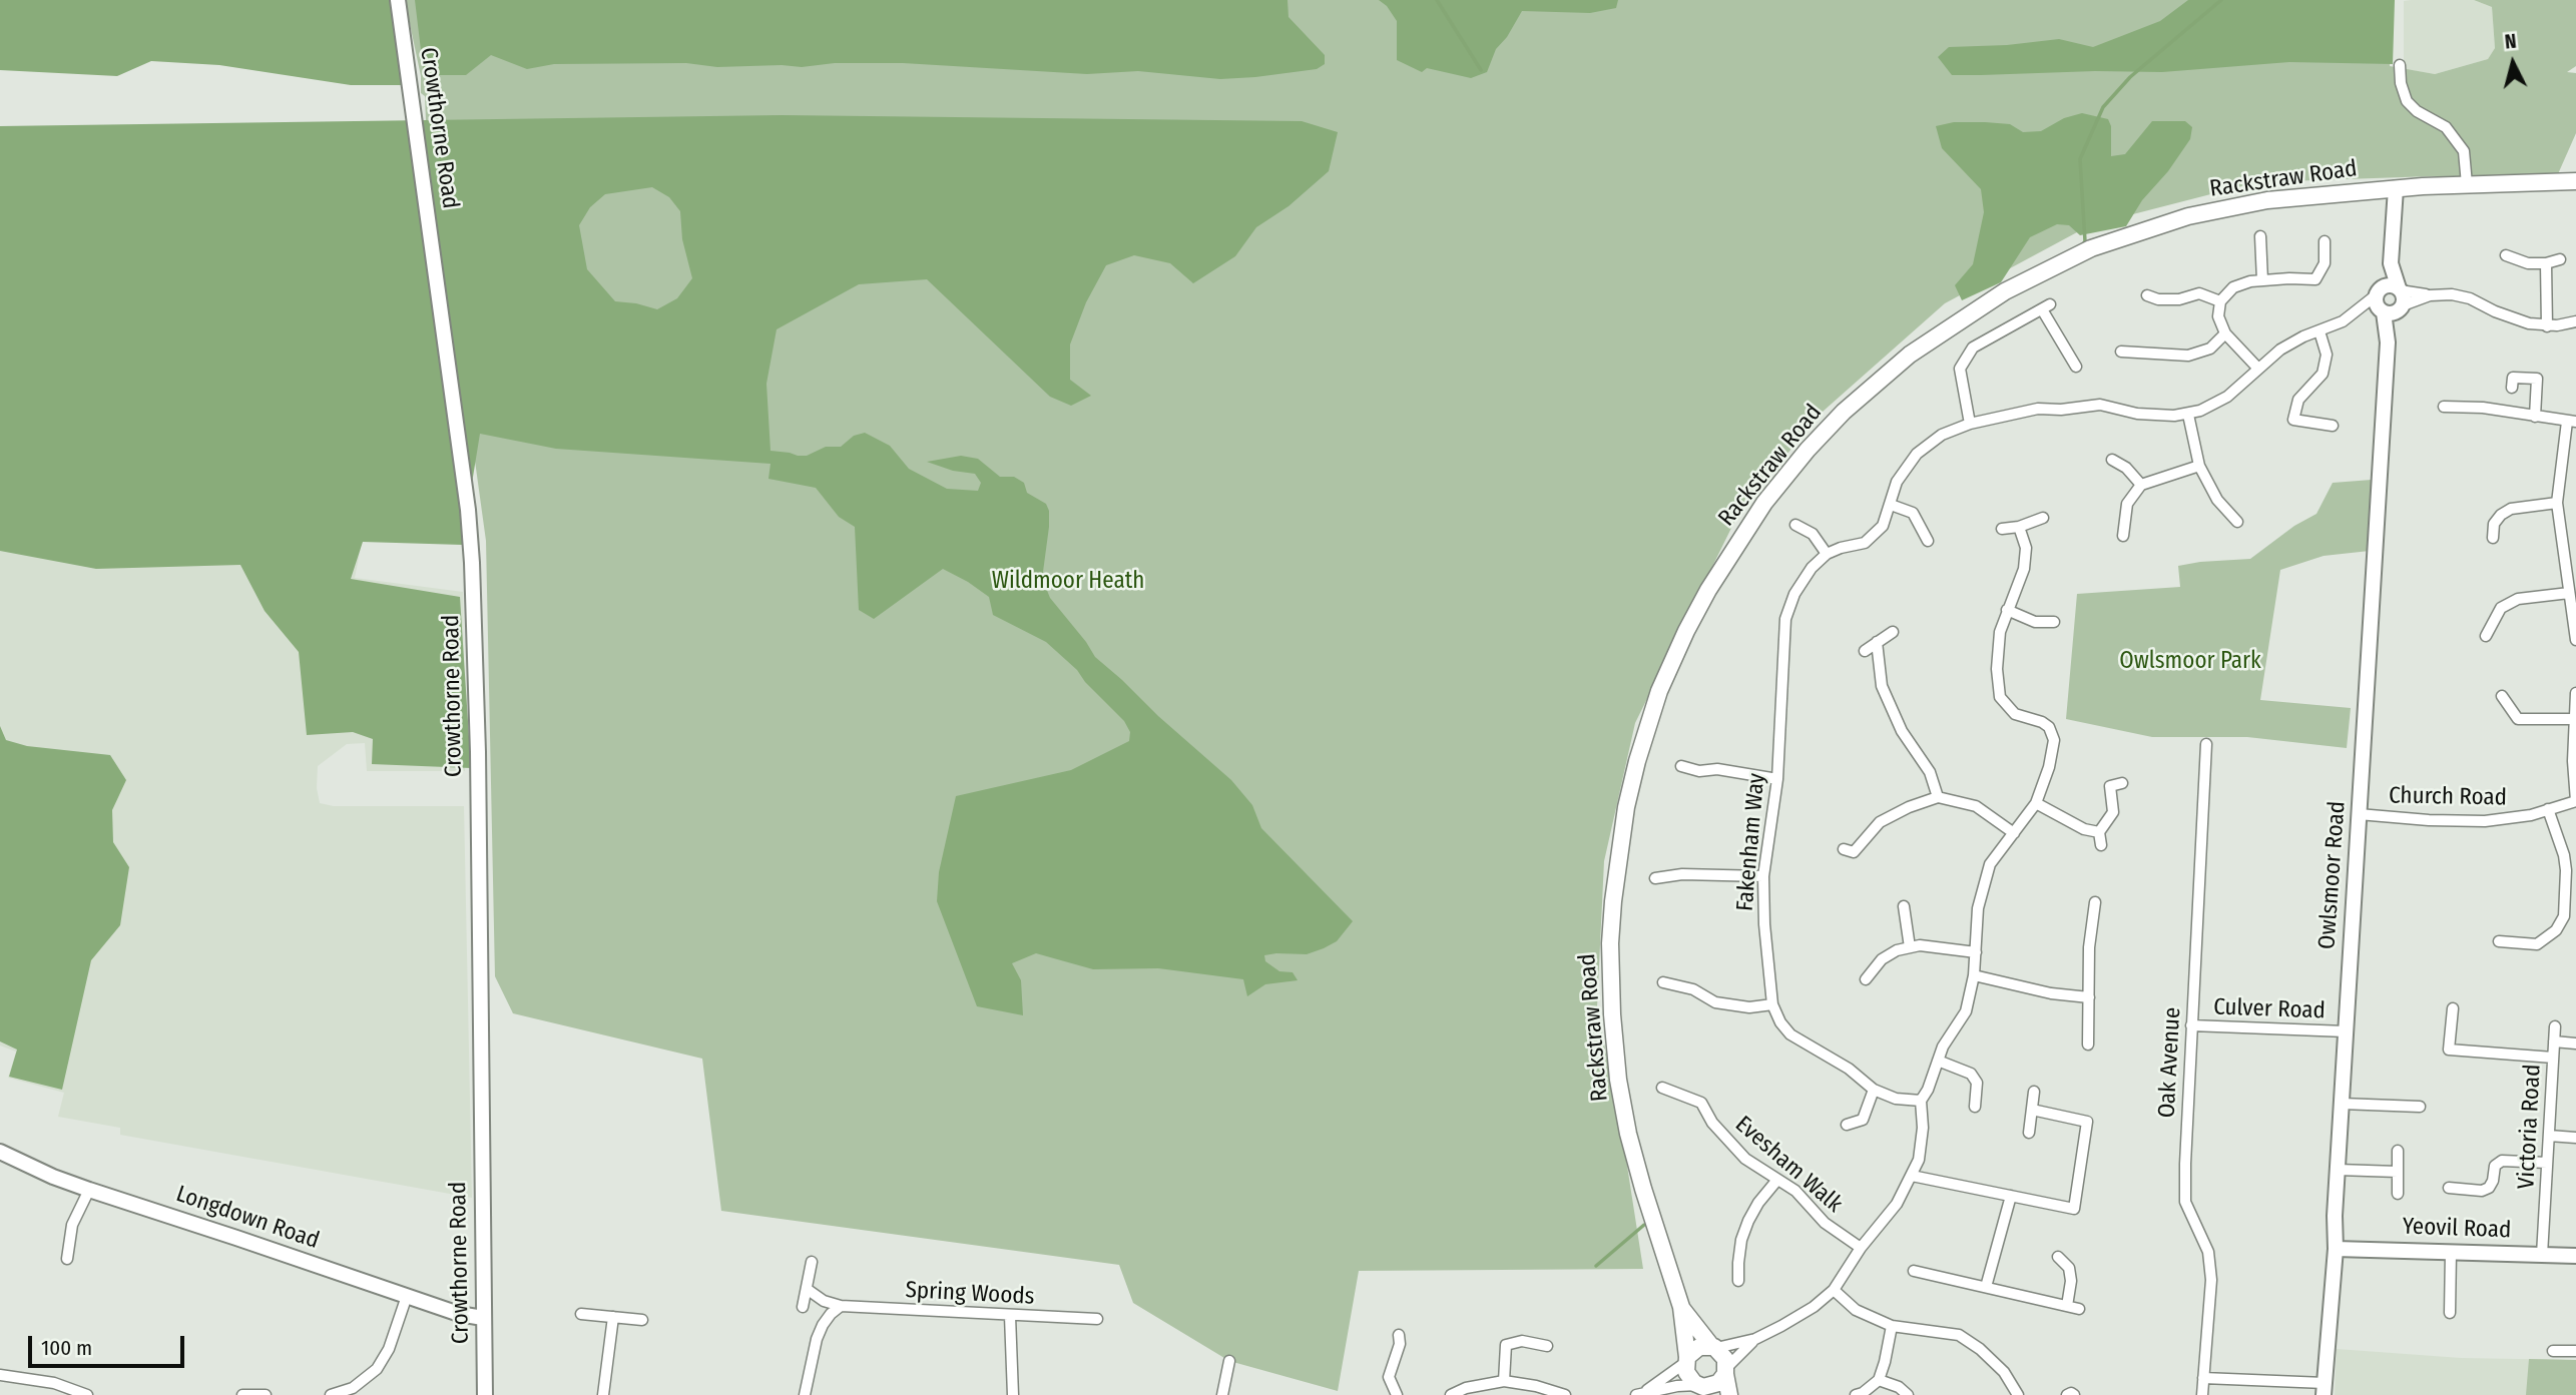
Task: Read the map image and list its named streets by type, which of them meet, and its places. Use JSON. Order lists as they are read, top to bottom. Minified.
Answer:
{"streets":{"main road":["Rackstraw Road"],"street":["Crowthorne Road","Church Road","Fakenham Way","Owlsmoor Road","Culver Road","Oak Avenue","Victoria Road","Evesham Walk","Longdown Road","Yeovil Road","Spring Woods"]},"crossings":[["Crowthorne Road","Longdown Road"],["Church Road","Owlsmoor Road"],["Owlsmoor Road","Culver Road"],["Owlsmoor Road","Yeovil Road"],["Culver Road","Oak Avenue"],["Victoria Road","Yeovil Road"]],"parks":["Wildmoor Heath","Owlsmoor Park"],"scale_bar":"100 m","north":"top"}
